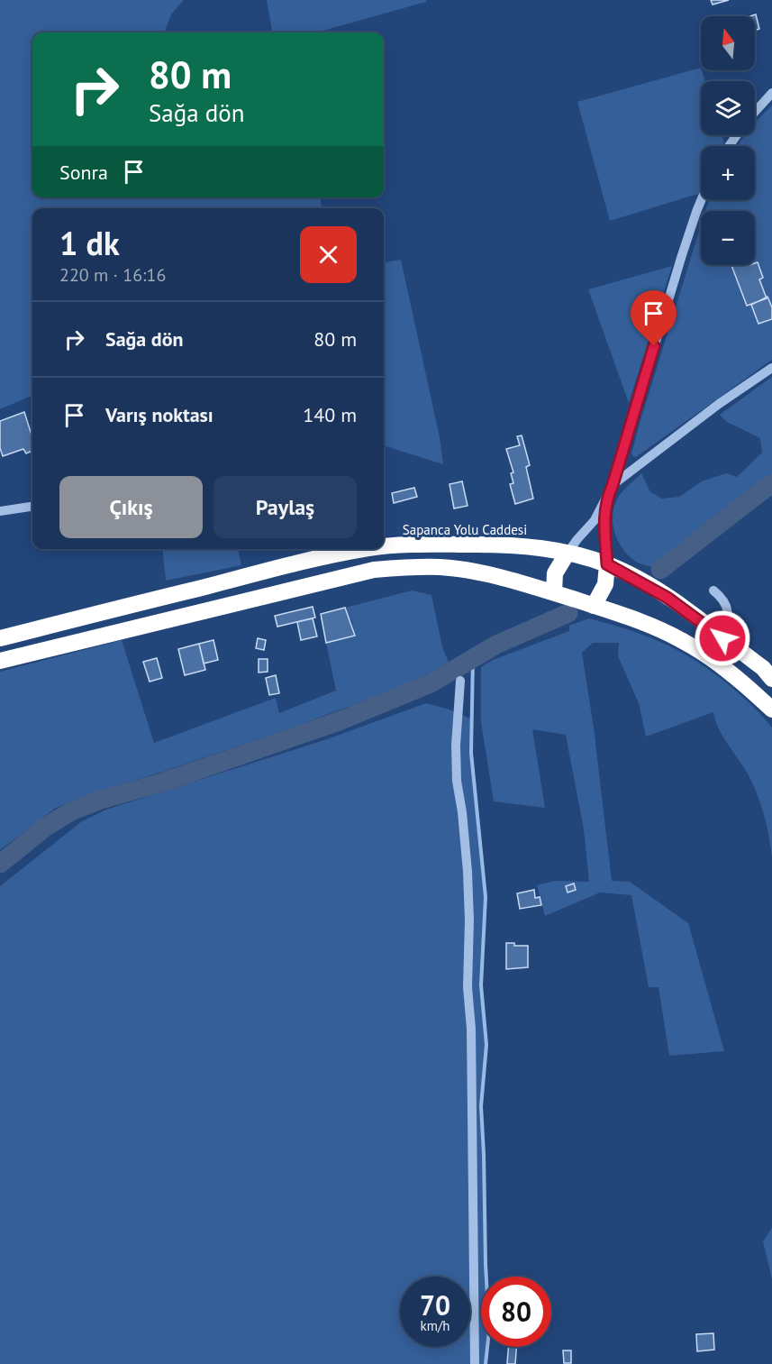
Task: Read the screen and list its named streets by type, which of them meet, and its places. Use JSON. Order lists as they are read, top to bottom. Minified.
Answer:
{"streets":{"highway":["Sapanca Yolu Caddesi"]},"north":"top","page":{"map_buttons":["+","−"],"turn":["80 m","Sağa dön"],"then":"Sonra","heading":["1 dk","220 m · 16:16"],"list":[{"name":"Sağa dön","value":"80 m"},{"name":"Varış noktası","value":"140 m"}],"buttons":["Çıkış","Paylaş"],"speed":"70 km/h","limit":"80"}}
